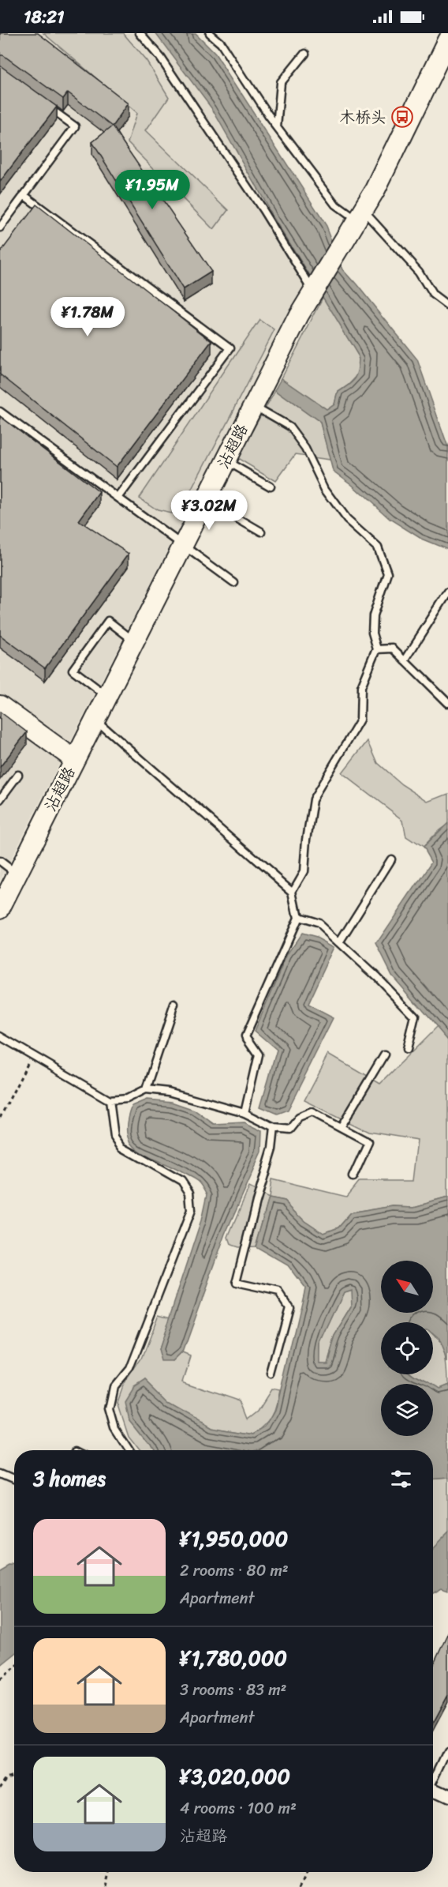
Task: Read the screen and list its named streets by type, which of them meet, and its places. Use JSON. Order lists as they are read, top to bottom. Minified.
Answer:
{"streets":{"street":["沾超路"]},"places":{"bus stop":["木桥头"]},"north":"top left","page":{"status":"18:21","price":["¥1.95M","¥1.78M","¥3.02M"],"heading":"3 homes","list":[{"name":"¥1,950,000","note":"2 rooms · 80 m² · Apartment"},{"name":"¥1,780,000","note":"3 rooms · 83 m² · Apartment"},{"name":"¥3,020,000","note":"4 rooms · 100 m² · 沾超路"}]}}
